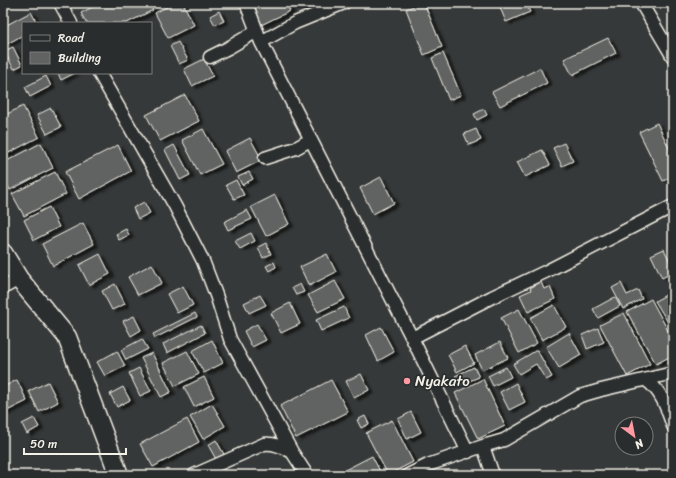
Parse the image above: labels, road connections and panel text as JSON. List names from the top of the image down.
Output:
{
  "places": ["Nyakato"],
  "legend": ["Road", "Building"],
  "scale_bar": "50 m",
  "north": "bottom right"
}
